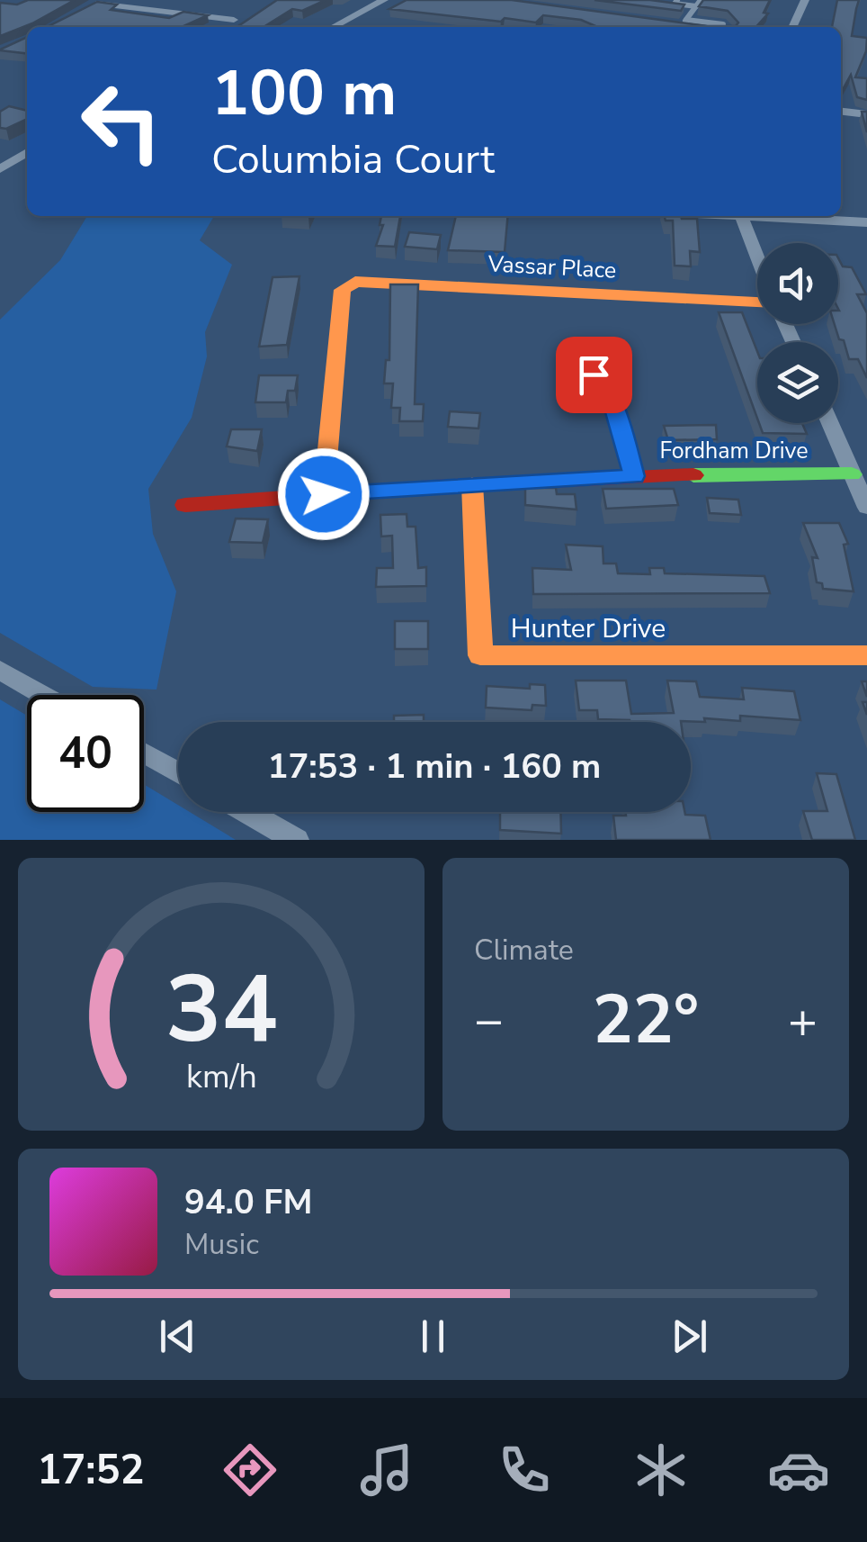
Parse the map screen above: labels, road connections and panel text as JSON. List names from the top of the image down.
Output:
{
  "streets": {
    "street": ["Vassar Place", "Fordham Drive", "Hunter Drive"]
  },
  "crossings": [
    ["Vassar Place", "Fordham Drive"],
    ["Fordham Drive", "Hunter Drive"]
  ],
  "page": {
    "turn": ["100 m", "Columbia Court"],
    "limit": "40",
    "trip": "17:53 · 1 min · 160 m",
    "tile": "Climate",
    "heat": ["−", "22°", "+"],
    "song": ["94.0 FM", "Music"],
    "tabs": "17:52",
    "gauge": ["34", "km/h"]
  }
}
